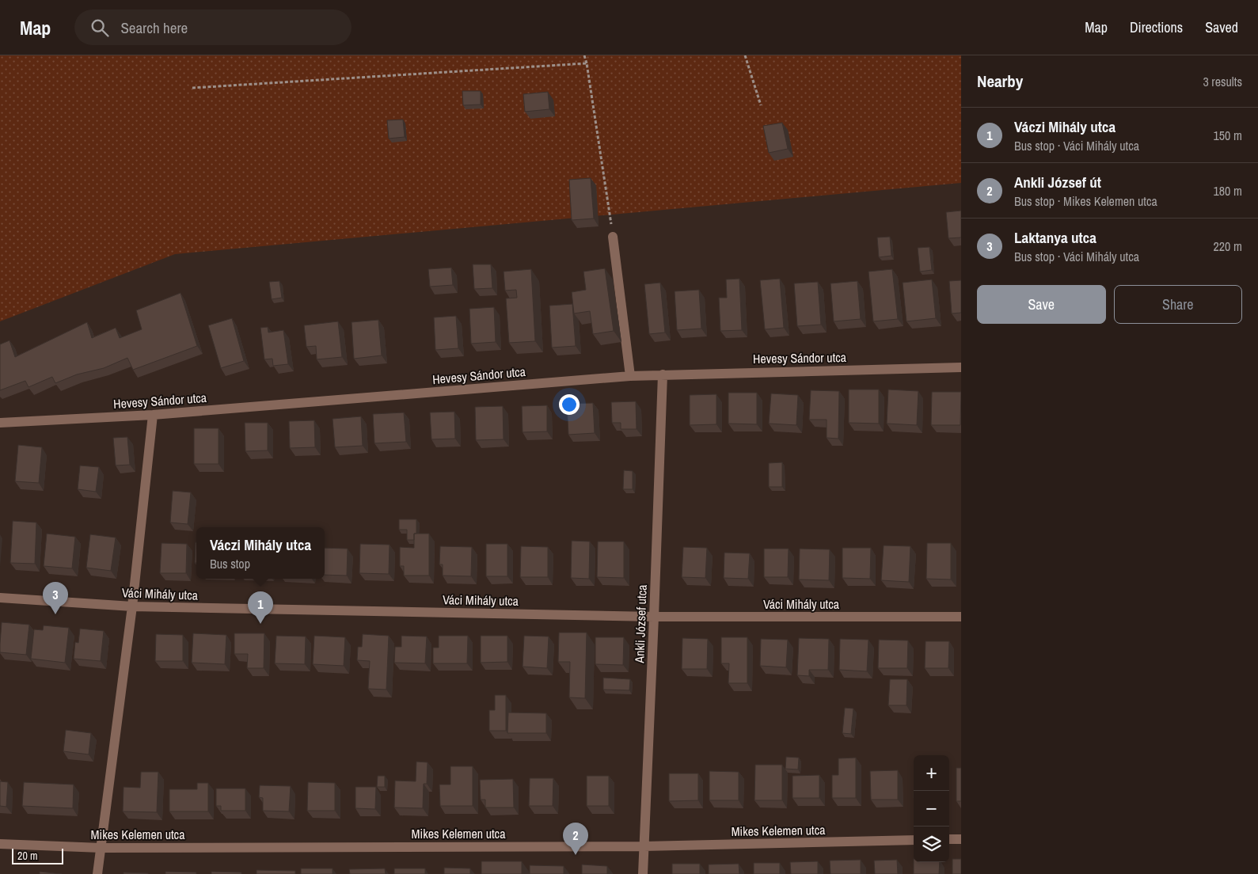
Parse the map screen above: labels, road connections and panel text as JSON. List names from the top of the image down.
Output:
{
  "streets": {
    "street": [
      "Hevesy Sándor utca",
      "Váci Mihály utca",
      "Ankli József utca",
      "Mikes Kelemen utca"
    ]
  },
  "crossings": [
    ["Hevesy Sándor utca", "Ankli József utca"],
    ["Váci Mihály utca", "Ankli József utca"],
    ["Ankli József utca", "Mikes Kelemen utca"]
  ],
  "scale_bar": "20 m",
  "page": {
    "header": "Map",
    "search": "Search here",
    "nav": ["Map", "Directions", "Saved"],
    "heading": ["Nearby", "3 results"],
    "list": [
      {
        "mark": "1",
        "name": "Váczi Mihály utca",
        "note": "Bus stop · Váci Mihály utca",
        "value": "150 m"
      },
      {
        "mark": "2",
        "name": "Ankli József út",
        "note": "Bus stop · Mikes Kelemen utca",
        "value": "180 m"
      },
      {
        "mark": "3",
        "name": "Laktanya utca",
        "note": "Bus stop · Váci Mihály utca",
        "value": "220 m"
      }
    ],
    "buttons": ["Save", "Share"],
    "popup": ["Váczi Mihály utca", "Bus stop"],
    "pins": ["3", "1", "2"],
    "map_buttons": ["+", "−"],
    "scale": "20 m"
  }
}
